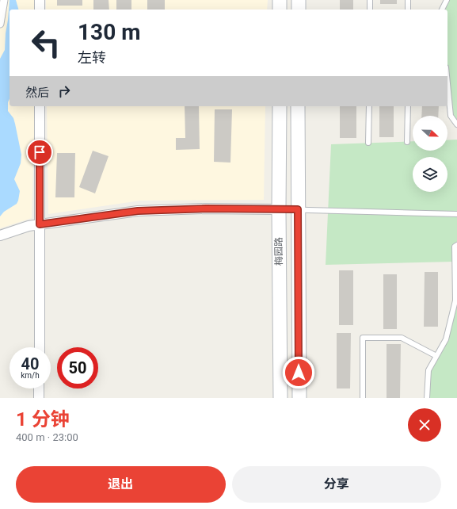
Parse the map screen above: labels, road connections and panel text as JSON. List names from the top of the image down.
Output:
{
  "streets": {
    "main road": ["梅园路"]
  },
  "north": "right",
  "page": {
    "turn": ["130 m", "左转"],
    "then": "然后",
    "speed": "40 km/h",
    "limit": "50",
    "heading": ["1 分钟", "400 m · 23:00"],
    "buttons": ["退出", "分享"]
  }
}
